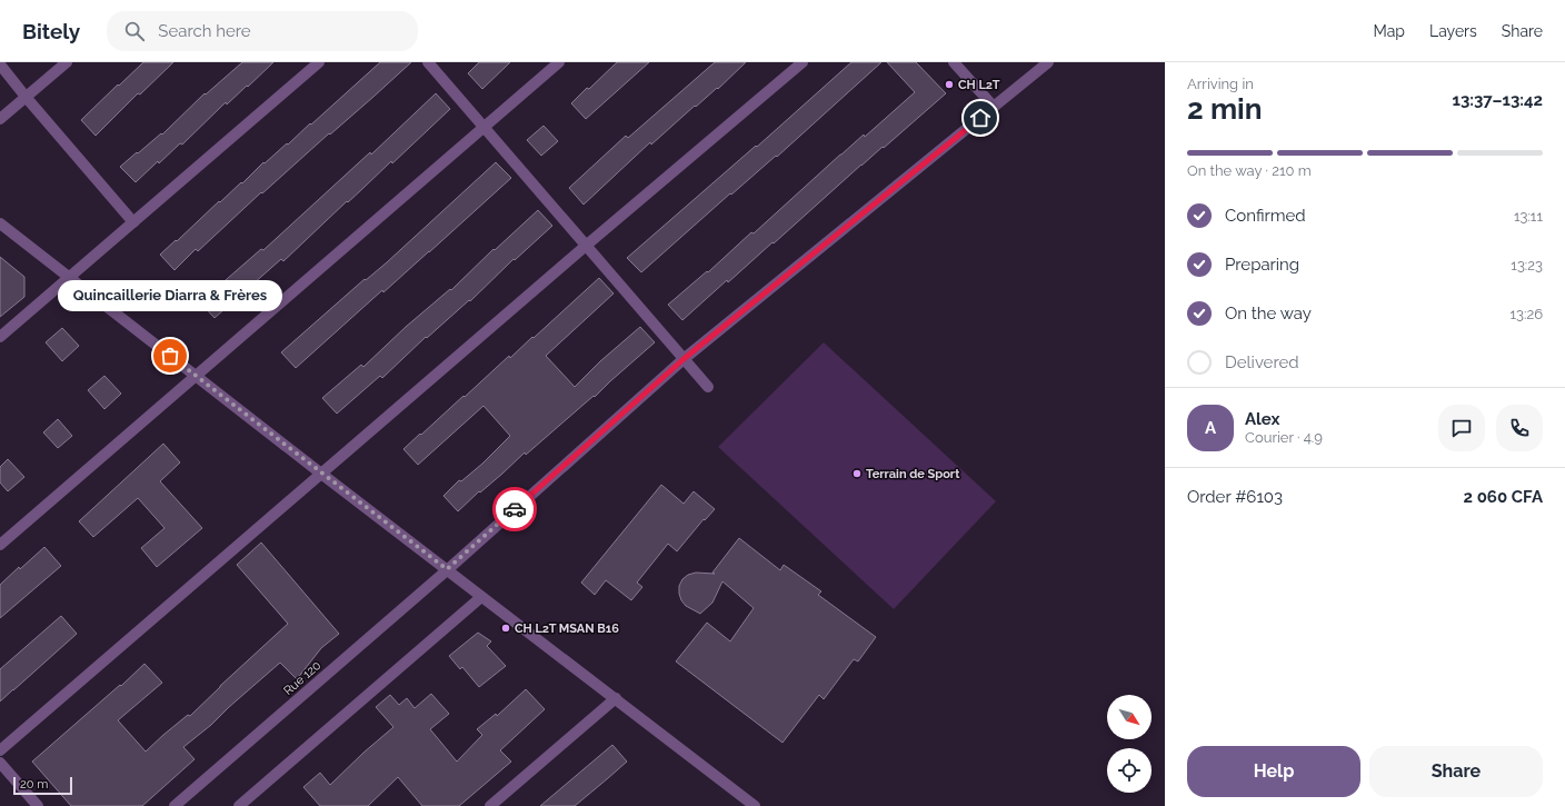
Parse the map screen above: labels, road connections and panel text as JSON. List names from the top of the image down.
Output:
{
  "streets": {
    "street": ["Rue 120"]
  },
  "places": [
    "CH L2T",
    "Quincaillerie Diarra & Frères",
    "Terrain de Sport",
    "CH L2T MSAN B16"
  ],
  "scale_bar": "20 m",
  "north": "bottom right",
  "page": {
    "header": "Bitely",
    "search": "Search here",
    "nav": ["Map", "Layers", "Share"],
    "heading": ["2 min", "Arriving in", "13:37–13:42"],
    "panel": [
      "Alex",
      "Courier · 4.9",
      "Order #6103",
      "2 060 CFA"
    ],
    "bar": "On the way · 210 m",
    "list": [
      ["Confirmed", "13:11"],
      ["Preparing", "13:23"],
      ["On the way", "13:26"],
      "Delivered"
    ],
    "bubble": "Quincaillerie Diarra & Frères",
    "round": "A",
    "buttons": ["Help", "Share"],
    "scale": "20 m"
  }
}
